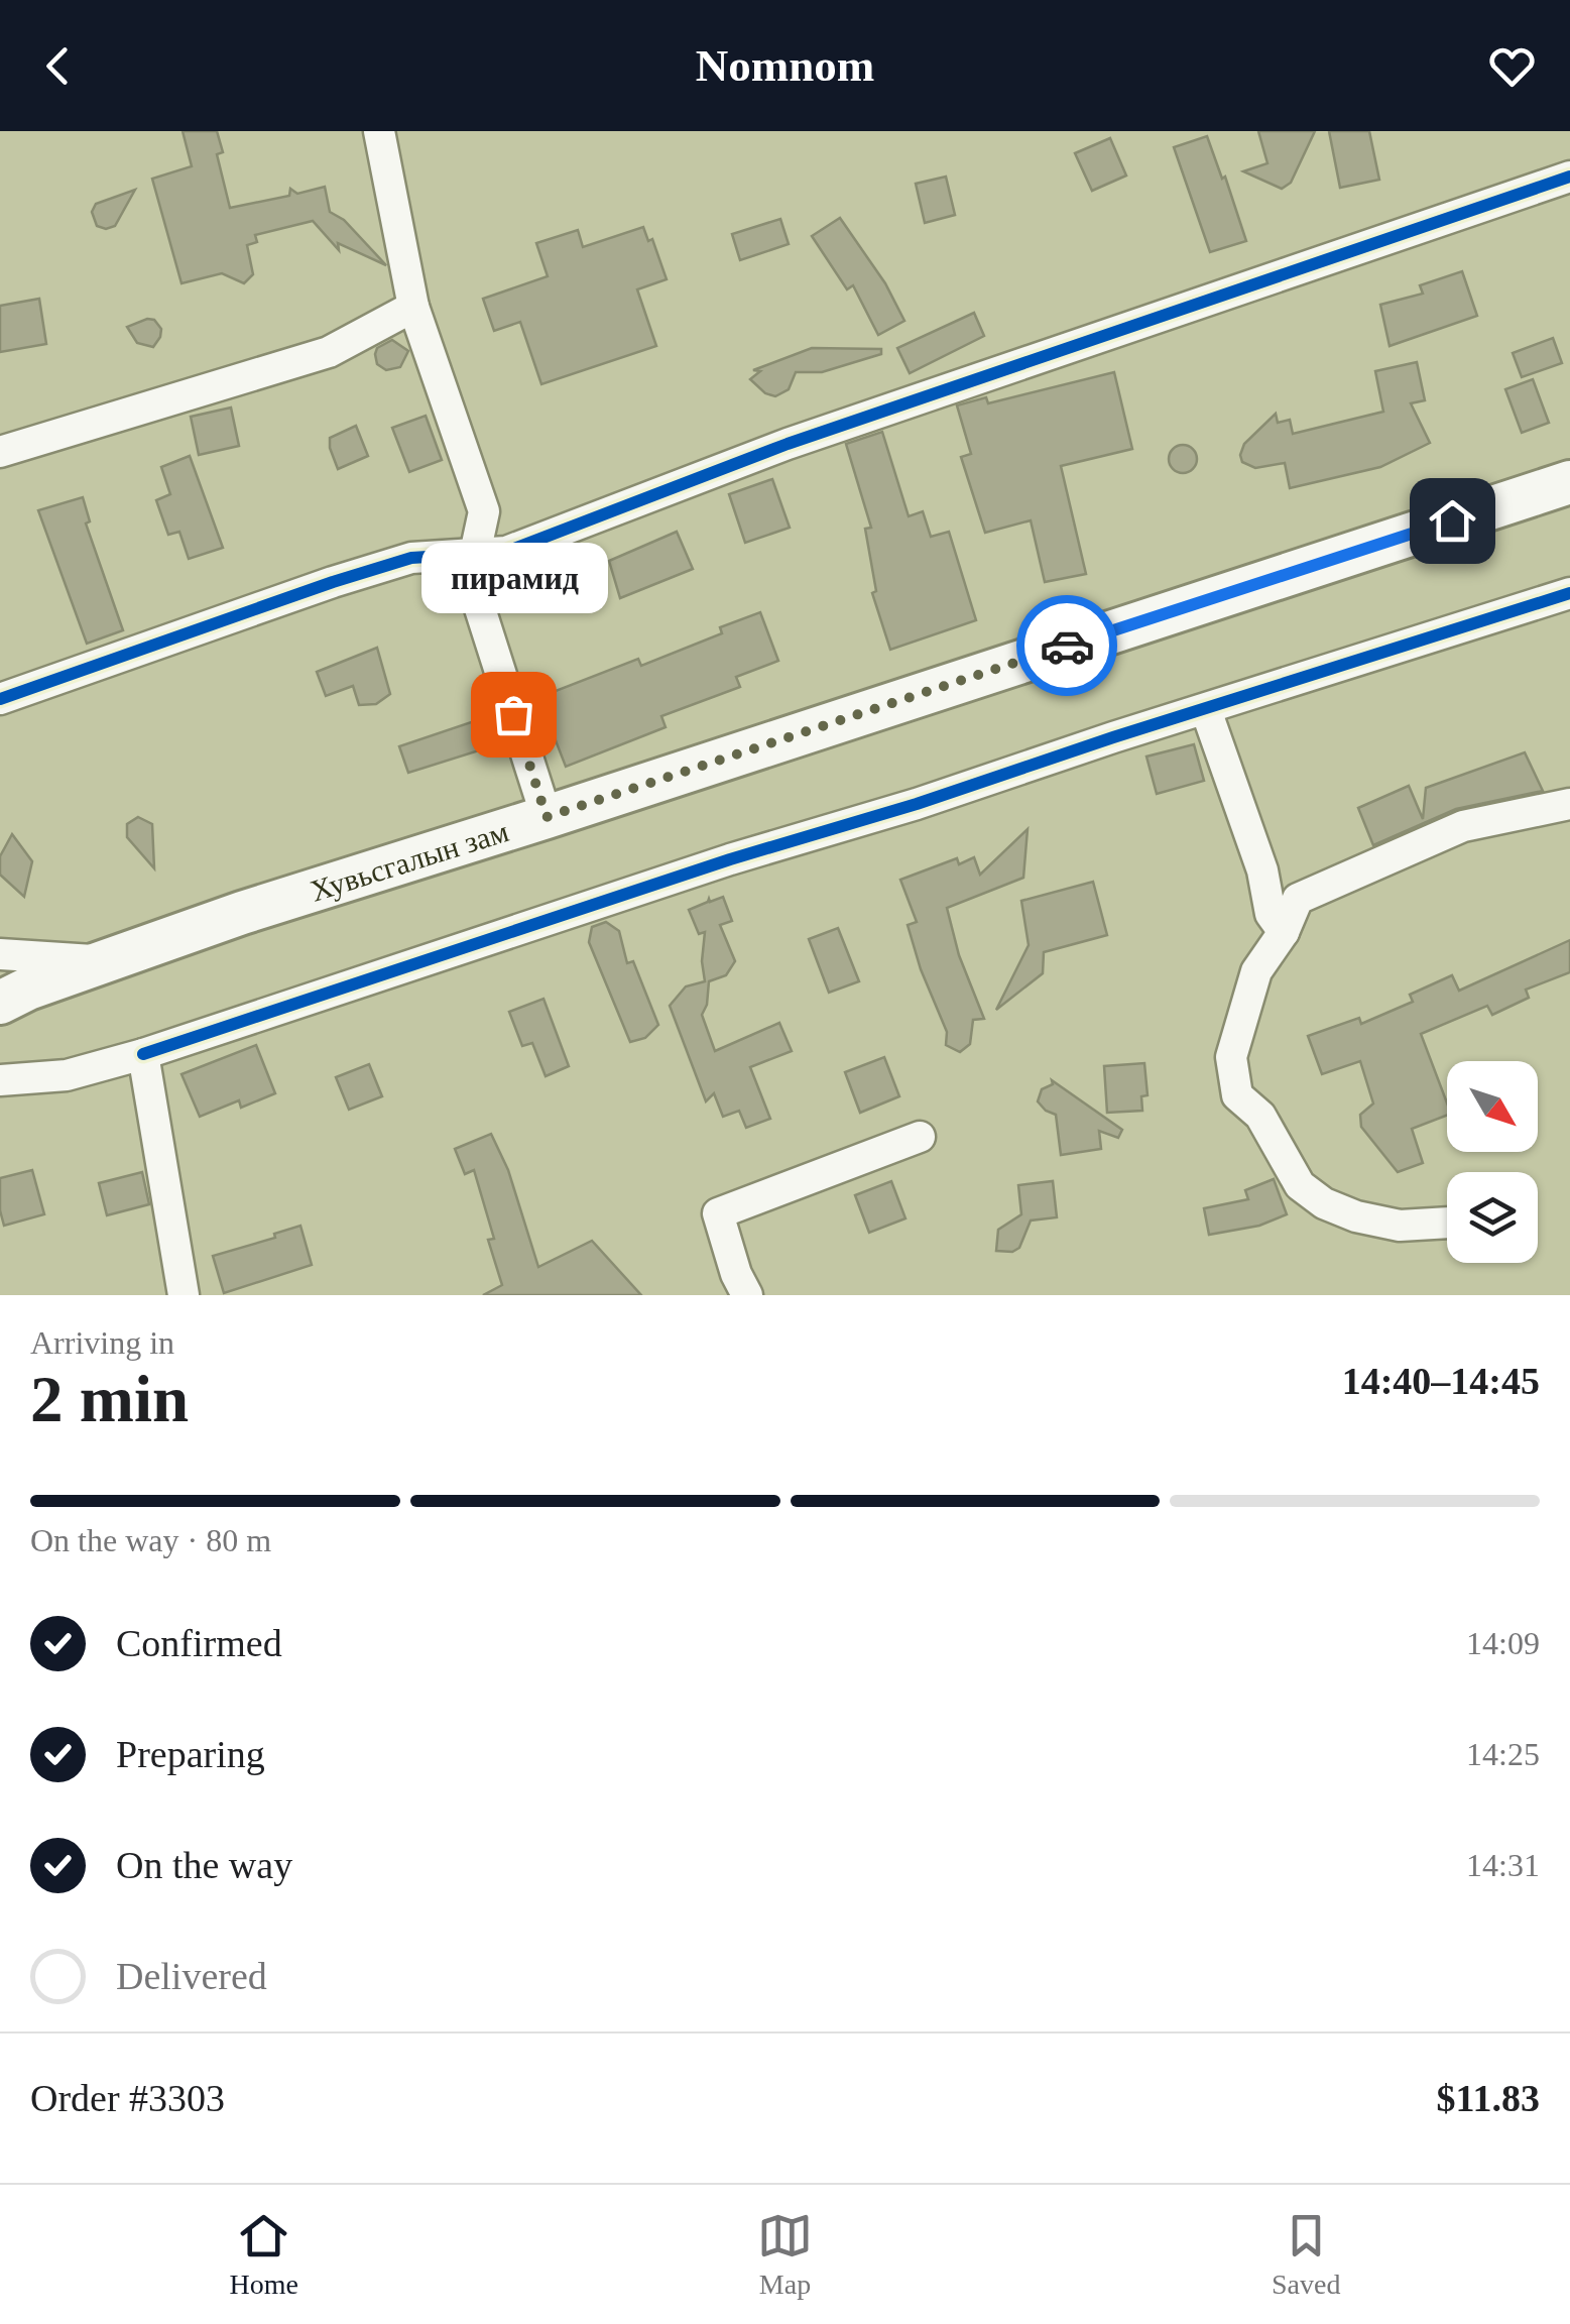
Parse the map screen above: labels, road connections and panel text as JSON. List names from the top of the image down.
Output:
{
  "streets": {
    "main road": ["Хувьсгалын зам"]
  },
  "places": ["пирамид"],
  "north": "bottom right",
  "page": {
    "header": "Nomnom",
    "bubble": "пирамид",
    "heading": ["2 min", "Arriving in", "14:40–14:45"],
    "panel": ["Order #3303", "$11.83"],
    "bar": "On the way · 80 m",
    "list": [
      ["Confirmed", "14:09"],
      ["Preparing", "14:25"],
      ["On the way", "14:31"],
      "Delivered"
    ],
    "tabs": ["Home", "Map", "Saved"]
  }
}
